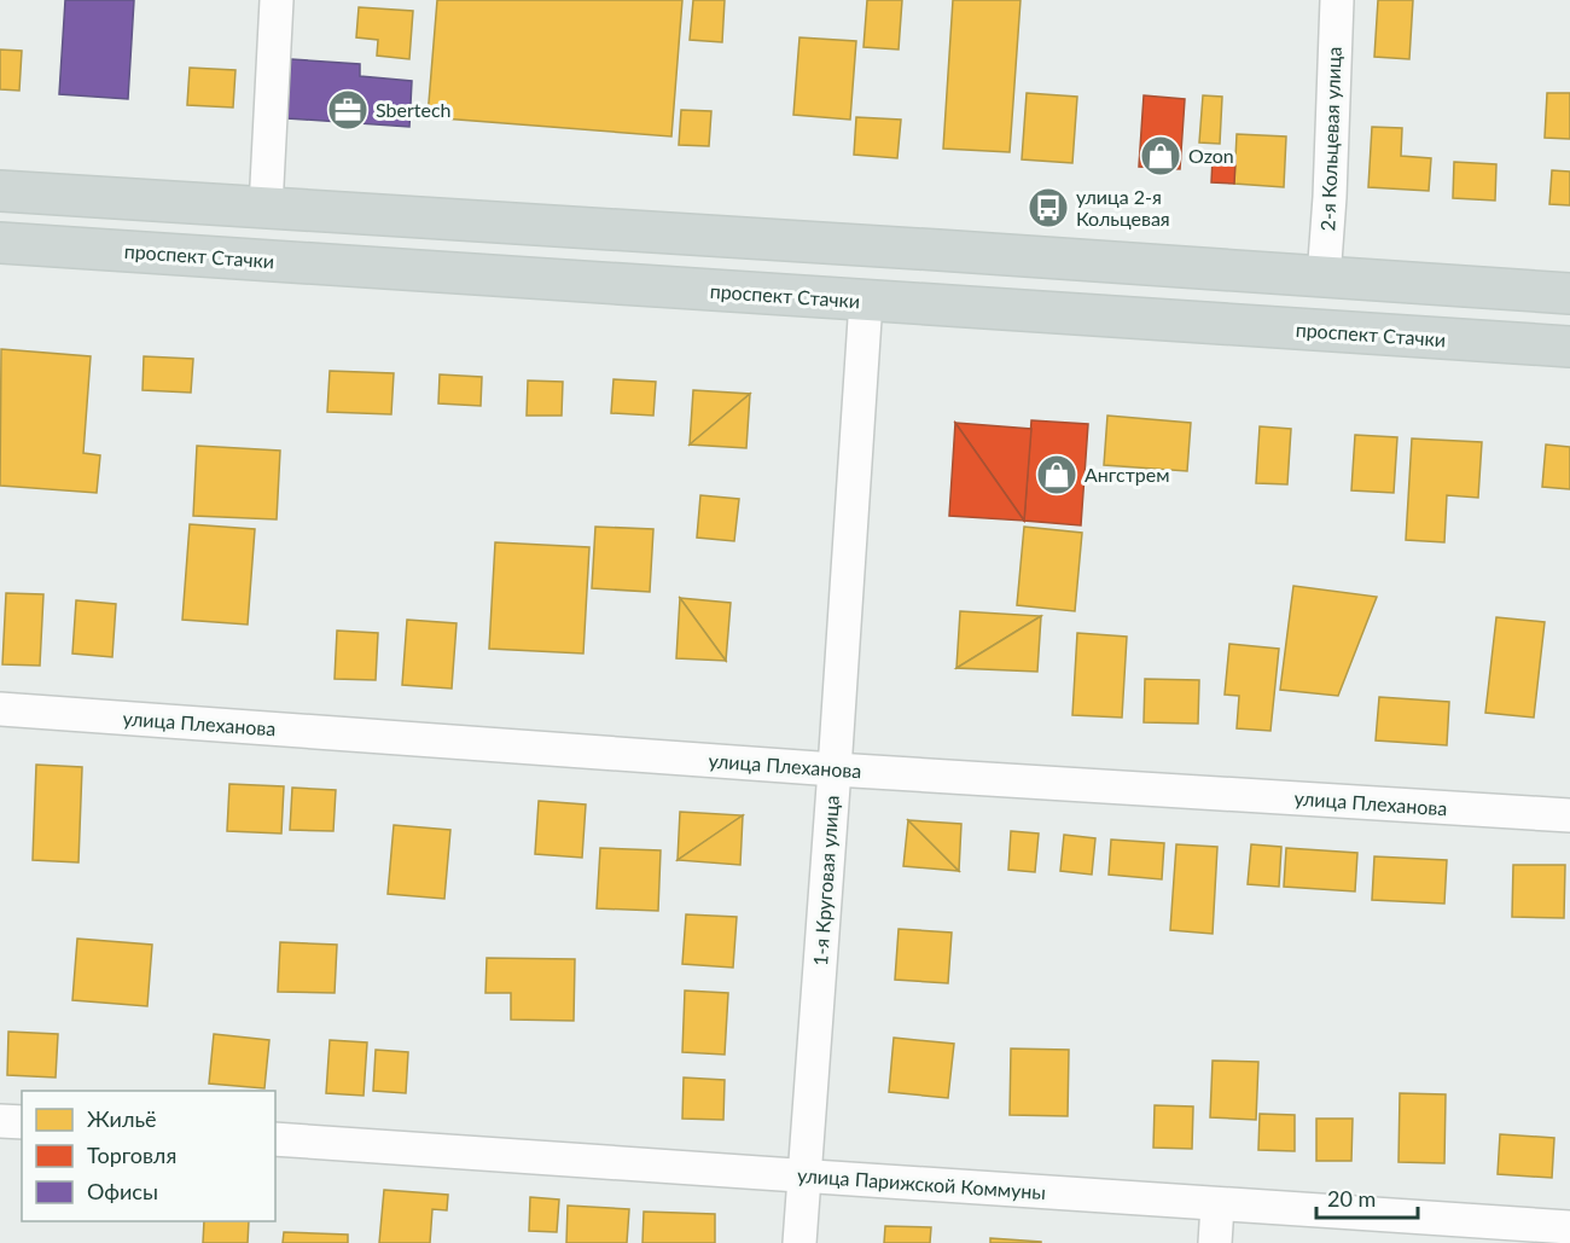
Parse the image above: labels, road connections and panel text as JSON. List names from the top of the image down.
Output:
{
  "streets": {
    "main road": ["проспект Стачки"],
    "street": [
      "2-я Кольцевая улица",
      "улица Плеханова",
      "1-я Круговая улица",
      "улица Парижской Коммуны"
    ]
  },
  "crossings": [
    ["проспект Стачки", "1-я Круговая улица"],
    ["улица Плеханова", "1-я Круговая улица"],
    ["1-я Круговая улица", "улица Парижской Коммуны"]
  ],
  "places": {
    "office": ["Sbertech"],
    "shop": ["Ozon", "Ангстрем"],
    "bus stop": ["улица 2-я Кольцевая"]
  },
  "legend": ["Жильё", "Торговля", "Офисы"],
  "scale_bar": "20 m"
}
